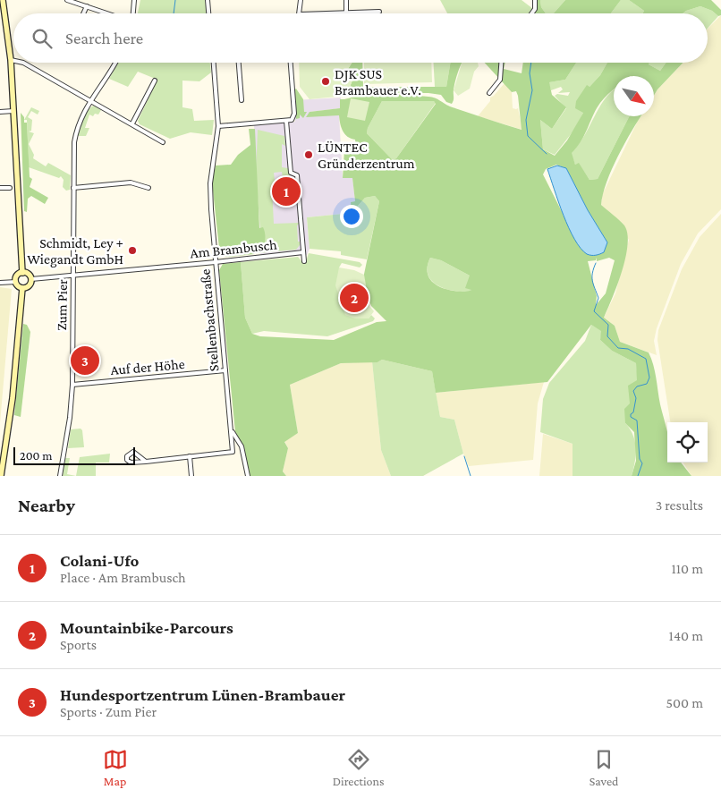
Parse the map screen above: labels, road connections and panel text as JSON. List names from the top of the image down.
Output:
{
  "streets": {
    "street": [
      "Am Brambusch",
      "Zum Pier",
      "Stellenbachstraße",
      "Auf der Höhe"
    ]
  },
  "crossings": [
    ["Am Brambusch", "Zum Pier"],
    ["Am Brambusch", "Stellenbachstraße"],
    ["Zum Pier", "Auf der Höhe"],
    ["Stellenbachstraße", "Auf der Höhe"]
  ],
  "places": ["DJK SUS Brambauer e.V.", "LÜNTEC Gründerzentrum", "Schmidt, Ley + Wiegandt GmbH"],
  "scale_bar": "200 m",
  "north": "bottom right",
  "page": {
    "search": "Search here",
    "pins": ["1", "2", "3"],
    "scale": "200 m",
    "heading": ["Nearby", "3 results"],
    "list": [
      {
        "mark": "1",
        "name": "Colani-Ufo",
        "note": "Place · Am Brambusch",
        "value": "110 m"
      },
      {
        "mark": "2",
        "name": "Mountainbike-Parcours",
        "note": "Sports",
        "value": "140 m"
      },
      {
        "mark": "3",
        "name": "Hundesportzentrum Lünen-Brambauer",
        "note": "Sports · Zum Pier",
        "value": "500 m"
      }
    ],
    "nav": ["Map", "Directions", "Saved"]
  }
}
